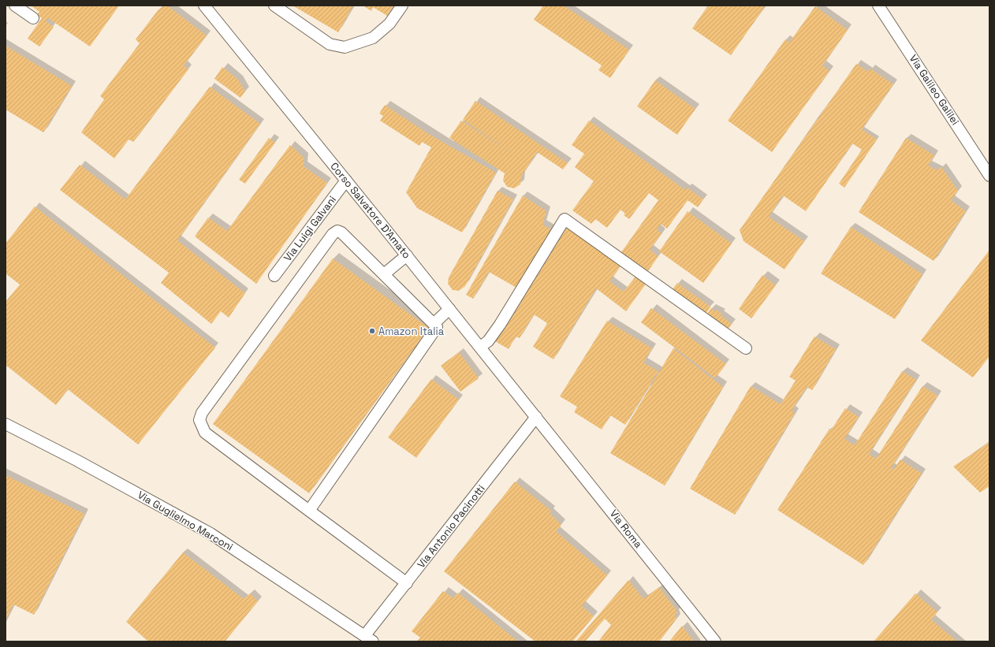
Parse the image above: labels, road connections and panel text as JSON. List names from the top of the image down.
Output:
{
  "streets": {
    "street": [
      "Via Galileo Galilei",
      "Corso Salvatore D'Amato",
      "Via Luigi Galvani",
      "Via Guglielmo Marconi",
      "Via Antonio Pacinotti",
      "Via Roma"
    ]
  },
  "crossings": [
    ["Corso Salvatore D'Amato", "Via Luigi Galvani"],
    ["Corso Salvatore D'Amato", "Via Antonio Pacinotti"],
    ["Corso Salvatore D'Amato", "Via Roma"],
    ["Via Guglielmo Marconi", "Via Antonio Pacinotti"],
    ["Via Antonio Pacinotti", "Via Roma"]
  ],
  "places": ["Amazon Italia"]
}
